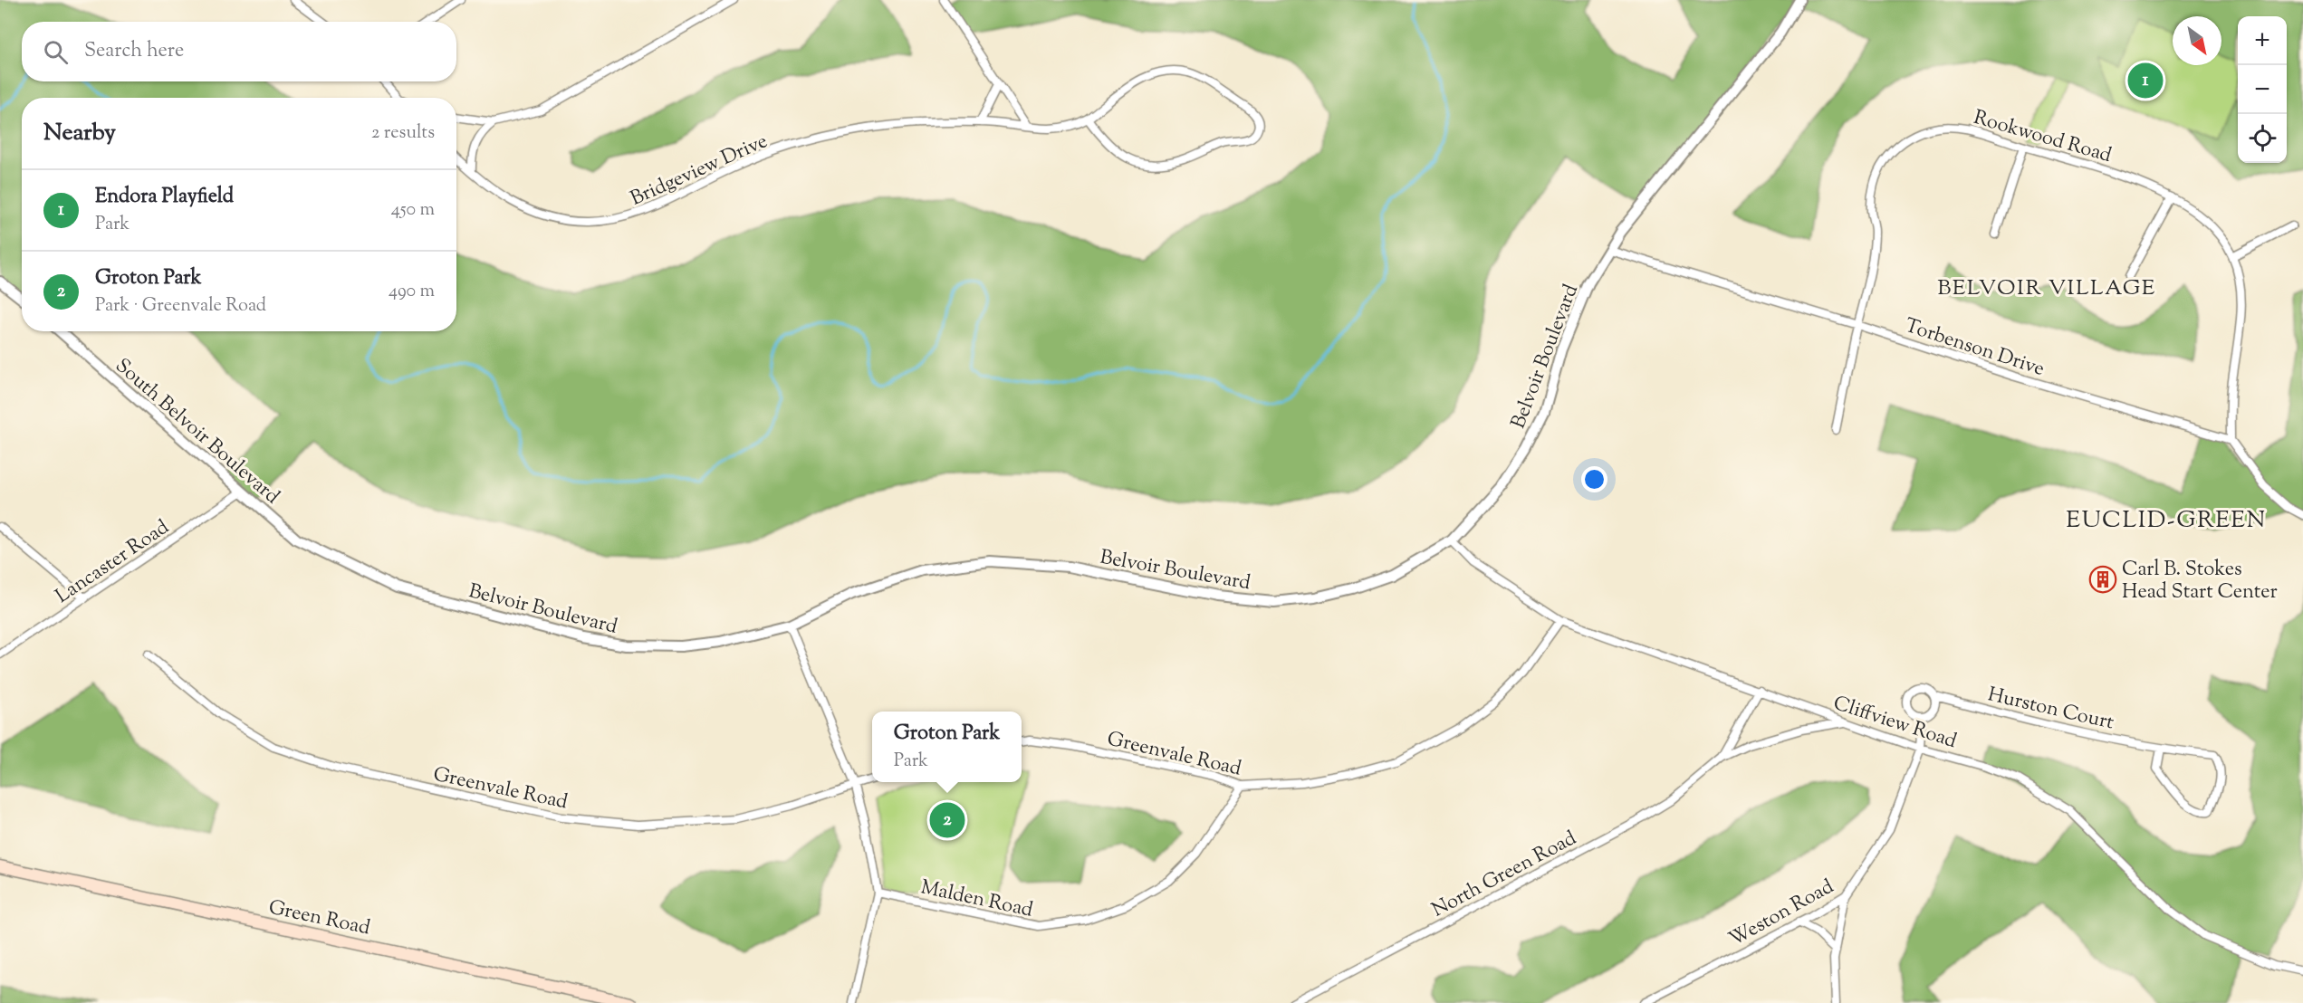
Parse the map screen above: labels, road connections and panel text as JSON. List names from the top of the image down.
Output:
{
  "streets": {
    "main road": ["Green Road"],
    "street": [
      "Rookwood Road",
      "Bridgeview Drive",
      "Torbenson Drive",
      "Belvoir Boulevard",
      "South Belvoir Boulevard",
      "Lancaster Road",
      "Hurston Court",
      "Cliffview Road",
      "Greenvale Road",
      "North Green Road",
      "Malden Road",
      "Weston Road"
    ]
  },
  "crossings": [
    ["Rookwood Road", "Torbenson Drive"],
    ["Torbenson Drive", "Belvoir Boulevard"],
    ["Belvoir Boulevard", "South Belvoir Boulevard"],
    ["Belvoir Boulevard", "Cliffview Road"],
    ["South Belvoir Boulevard", "Lancaster Road"],
    ["Cliffview Road", "Greenvale Road"],
    ["Cliffview Road", "North Green Road"],
    ["Cliffview Road", "Weston Road"],
    ["Greenvale Road", "Malden Road"]
  ],
  "districts": ["BELVOIR VILLAGE", "EUCLID-GREEN"],
  "places": {
    "building": ["Carl B. Stokes Head Start Center"]
  },
  "north": "bottom right",
  "page": {
    "map_buttons": ["+", "−"],
    "search": "Search here",
    "pins": ["1", "2"],
    "heading": ["Nearby", "2 results"],
    "list": [
      {
        "mark": "1",
        "name": "Endora Playfield",
        "note": "Park",
        "value": "450 m"
      },
      {
        "mark": "2",
        "name": "Groton Park",
        "note": "Park · Greenvale Road",
        "value": "490 m"
      }
    ],
    "popup": ["Groton Park", "Park"]
  }
}
